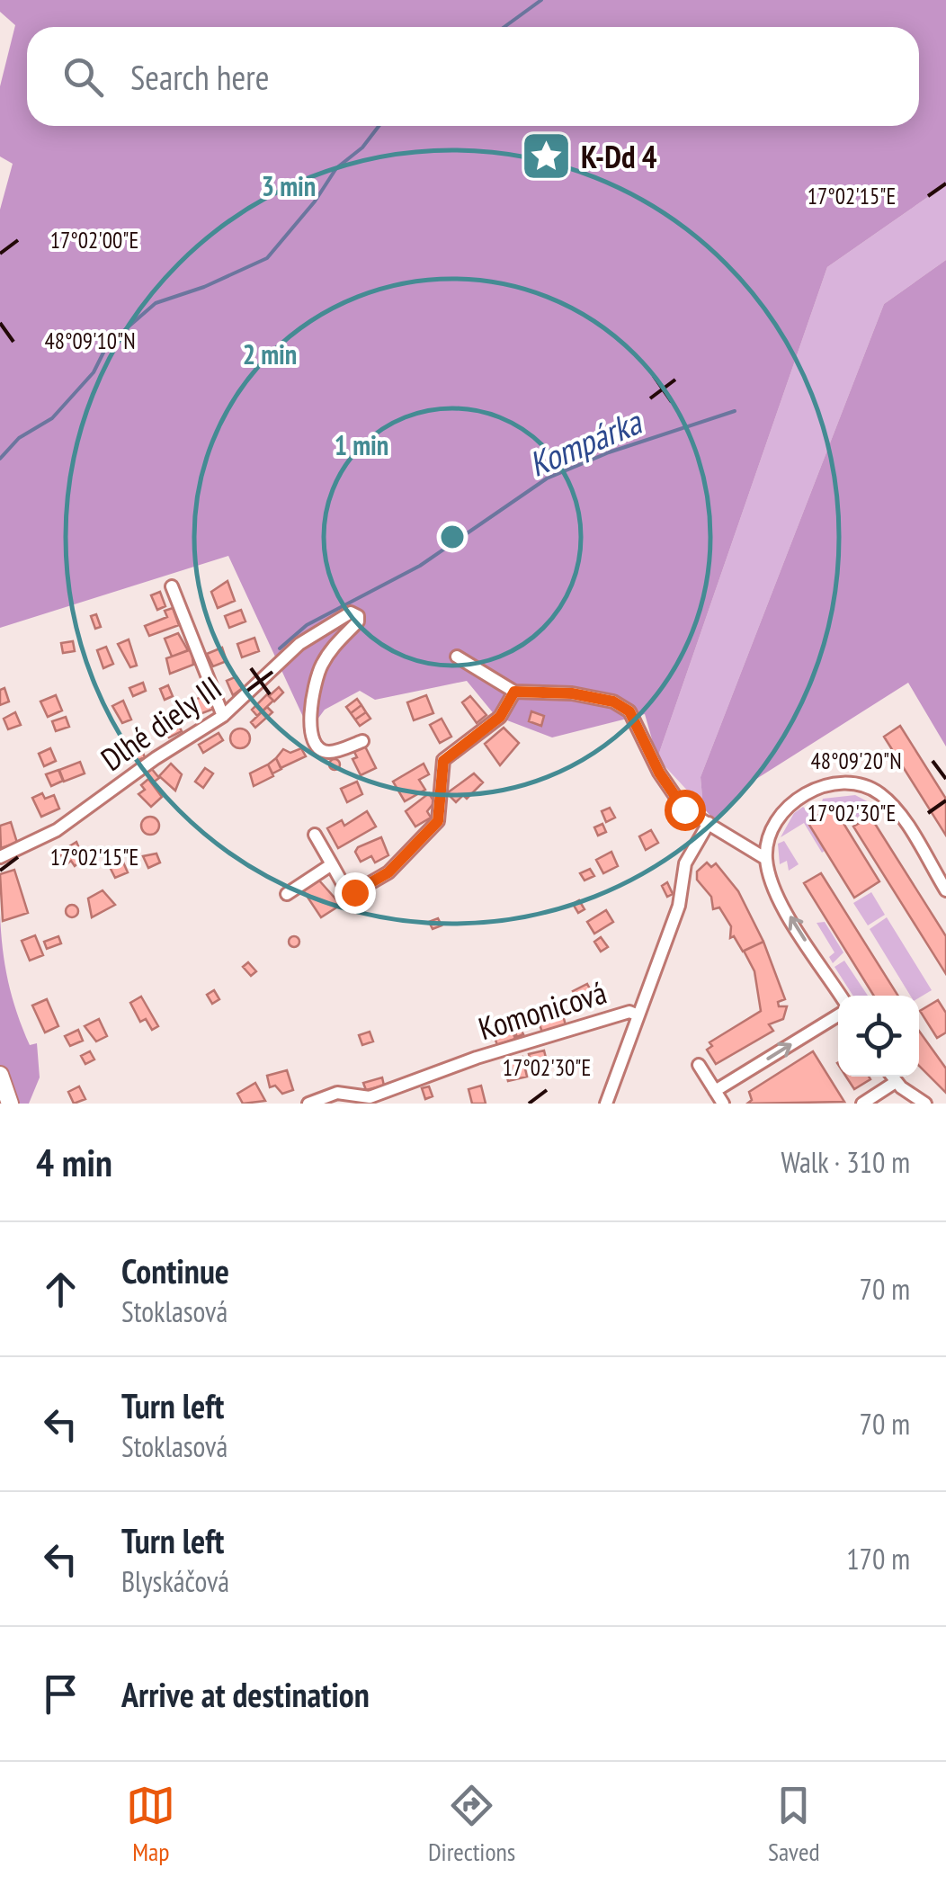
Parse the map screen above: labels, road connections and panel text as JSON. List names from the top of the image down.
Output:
{
  "streets": {
    "street": ["Dlhé diely III", "Komonicová"]
  },
  "water": ["Kompárka"],
  "places": {
    "place": ["K-Dd 4"]
  },
  "page": {
    "search": "Search here",
    "heading": ["4 min", "Walk · 310 m"],
    "list": [
      ["Continue", "Stoklasová", "70 m"],
      ["Turn left", "Stoklasová", "70 m"],
      ["Turn left", "Blyskáčová", "170 m"],
      "Arrive at destination"
    ],
    "nav": ["Map", "Directions", "Saved"]
  },
  "coordinates": [
    "17°02'15\"E",
    "17°02'00\"E",
    "48°09'10\"N",
    "48°09'20\"N",
    "17°02'30\"E"
  ],
  "rings": ["3 min", "2 min", "1 min"]
}
